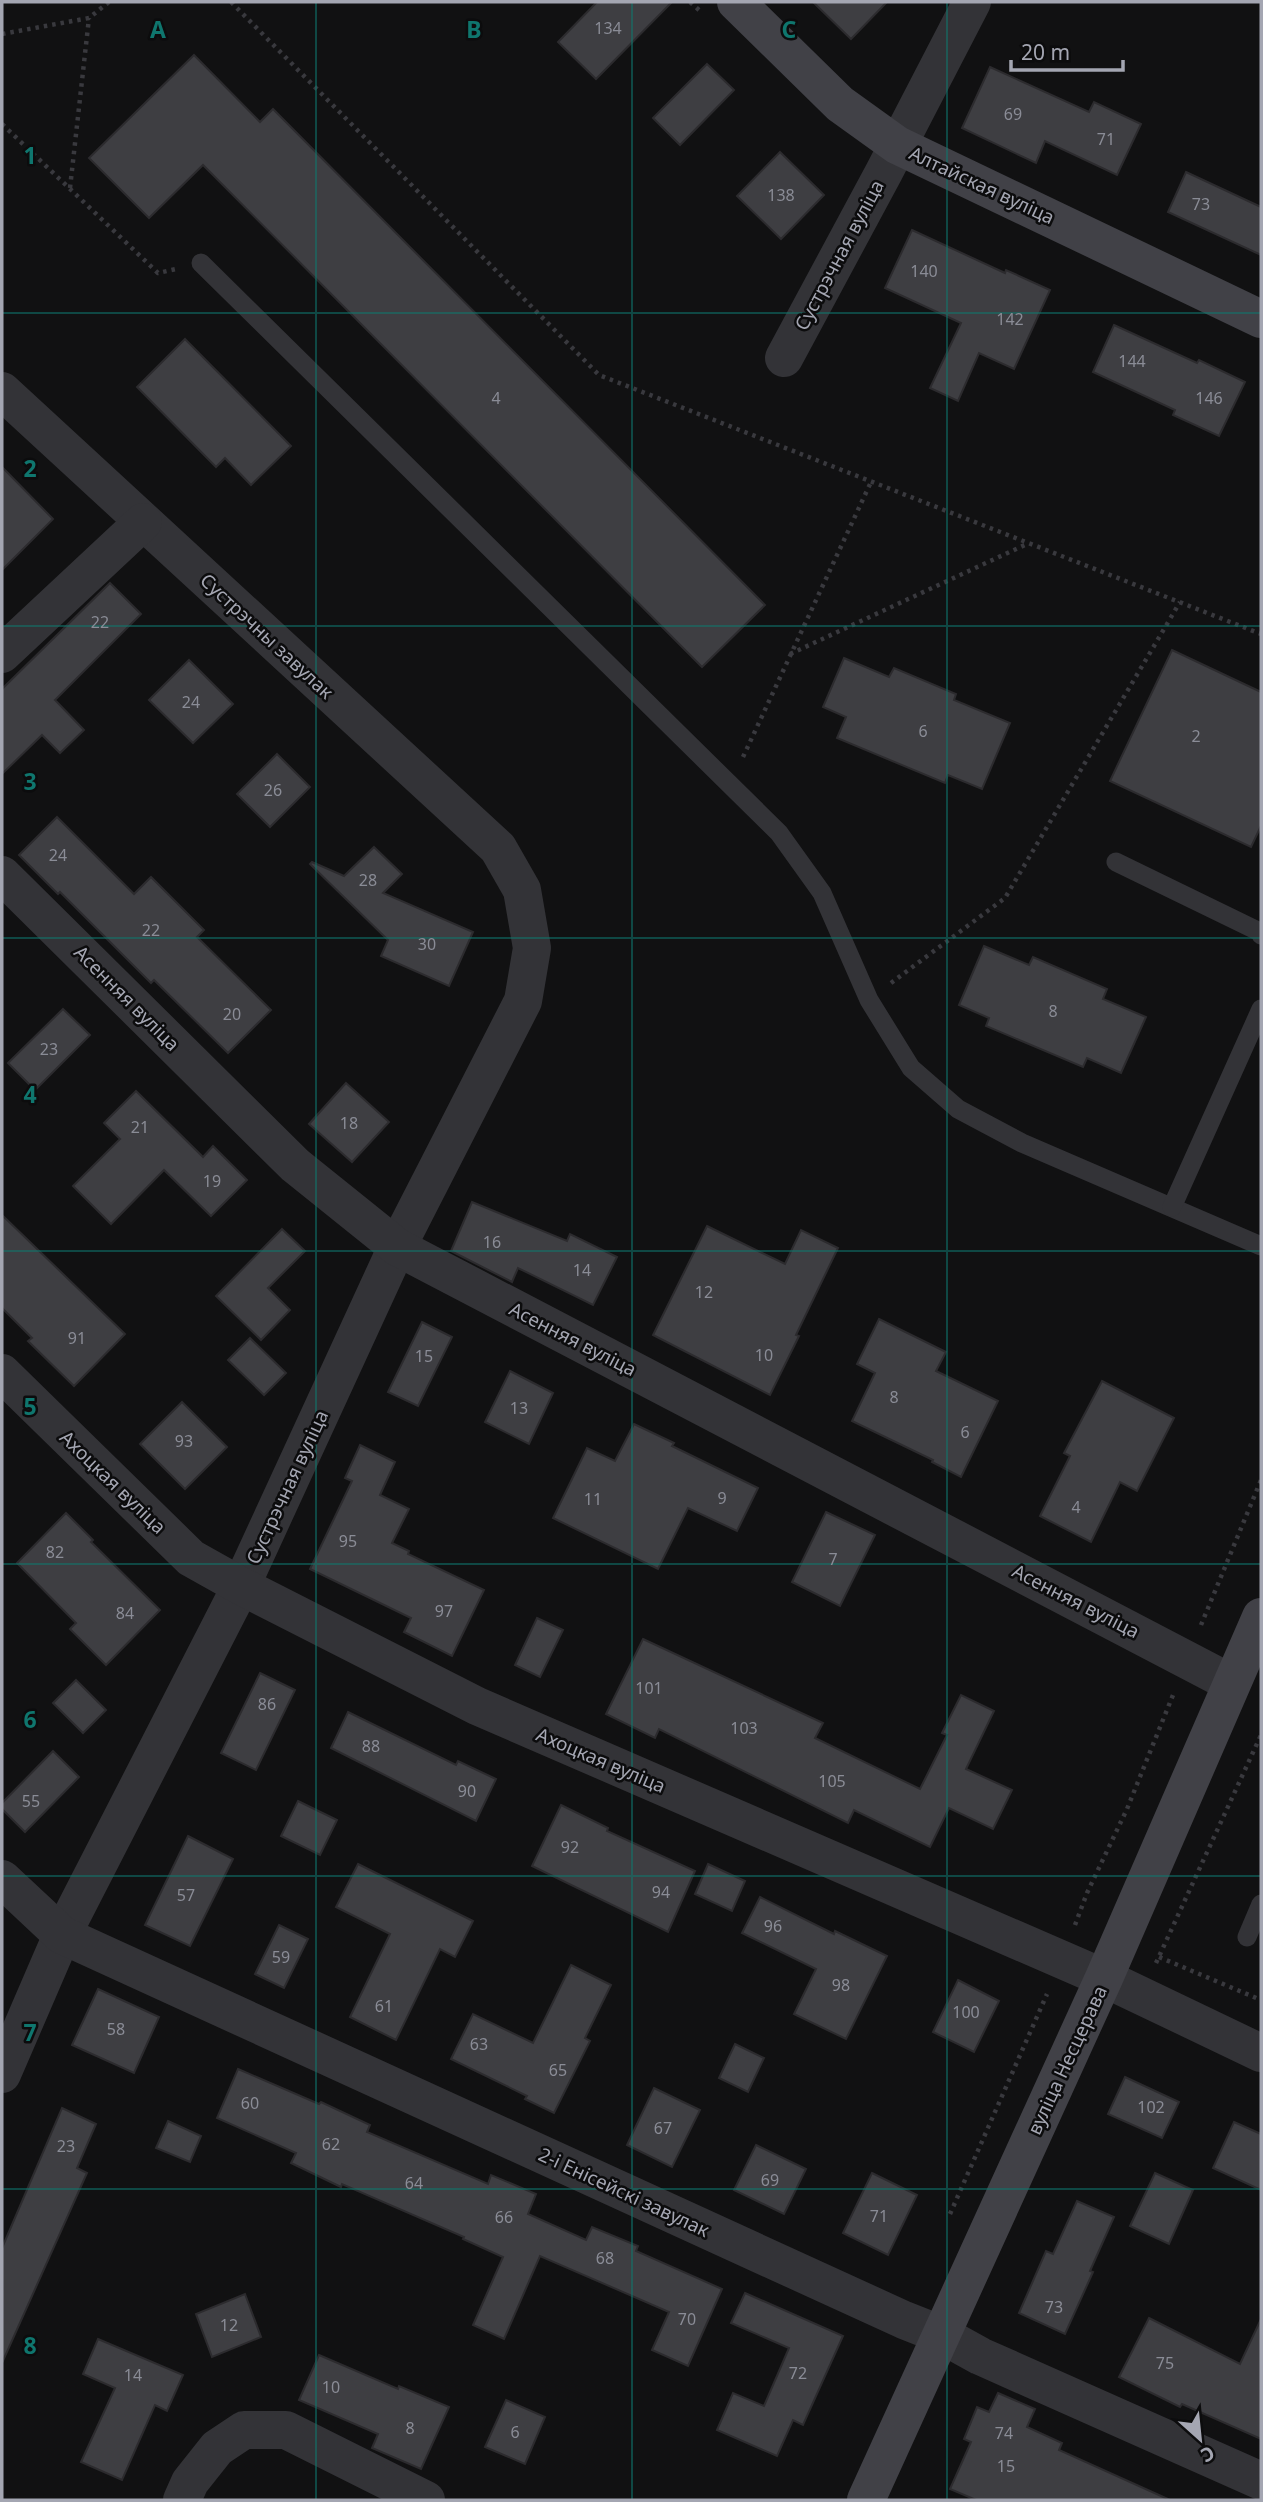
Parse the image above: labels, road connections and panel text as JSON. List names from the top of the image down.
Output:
{
  "streets": {
    "main road": ["Алтайская вуліца", "вуліца Несцерава"],
    "street": [
      "Сустрэчная вуліца",
      "Сустрэчны завулак",
      "Асенняя вуліца",
      "Ахоцкая вуліца",
      "2-і Енісейскі завулак"
    ]
  },
  "crossings": [
    ["Алтайская вуліца", "Сустрэчная вуліца"],
    ["Сустрэчная вуліца", "Сустрэчны завулак"],
    ["Сустрэчная вуліца", "Асенняя вуліца"],
    ["Сустрэчная вуліца", "Ахоцкая вуліца"],
    ["Сустрэчная вуліца", "2-і Енісейскі завулак"],
    ["Асенняя вуліца", "вуліца Несцерава"],
    ["Ахоцкая вуліца", "вуліца Несцерава"],
    ["вуліца Несцерава", "2-і Енісейскі завулак"]
  ],
  "house_numbers": [
    "134",
    "69",
    "71",
    "138",
    "73",
    "140",
    "142",
    "144",
    "4",
    "146",
    "22",
    "24",
    "6",
    "2",
    "26",
    "24",
    "28",
    "22",
    "30",
    "8",
    "20",
    "23",
    "18",
    "21",
    "19",
    "16",
    "14",
    "12",
    "91",
    "10",
    "15",
    "8",
    "13",
    "6",
    "93",
    "9",
    "11",
    "4",
    "95",
    "82",
    "7",
    "97",
    "84",
    "101",
    "86",
    "103",
    "88",
    "105",
    "90",
    "55",
    "92",
    "94",
    "57",
    "96",
    "59",
    "98",
    "61",
    "100",
    "58",
    "63",
    "65",
    "60",
    "102",
    "67",
    "62",
    "23",
    "69",
    "64",
    "71",
    "66",
    "68",
    "73",
    "70",
    "12",
    "75",
    "72",
    "14",
    "10",
    "8",
    "6",
    "74",
    "15"
  ],
  "scale_bar": "20 m",
  "north": "bottom right",
  "grid": {
    "columns": ["A", "B", "C"],
    "rows": [
      "1",
      "2",
      "3",
      "4",
      "5",
      "6",
      "7",
      "8"
    ]
  }
}
